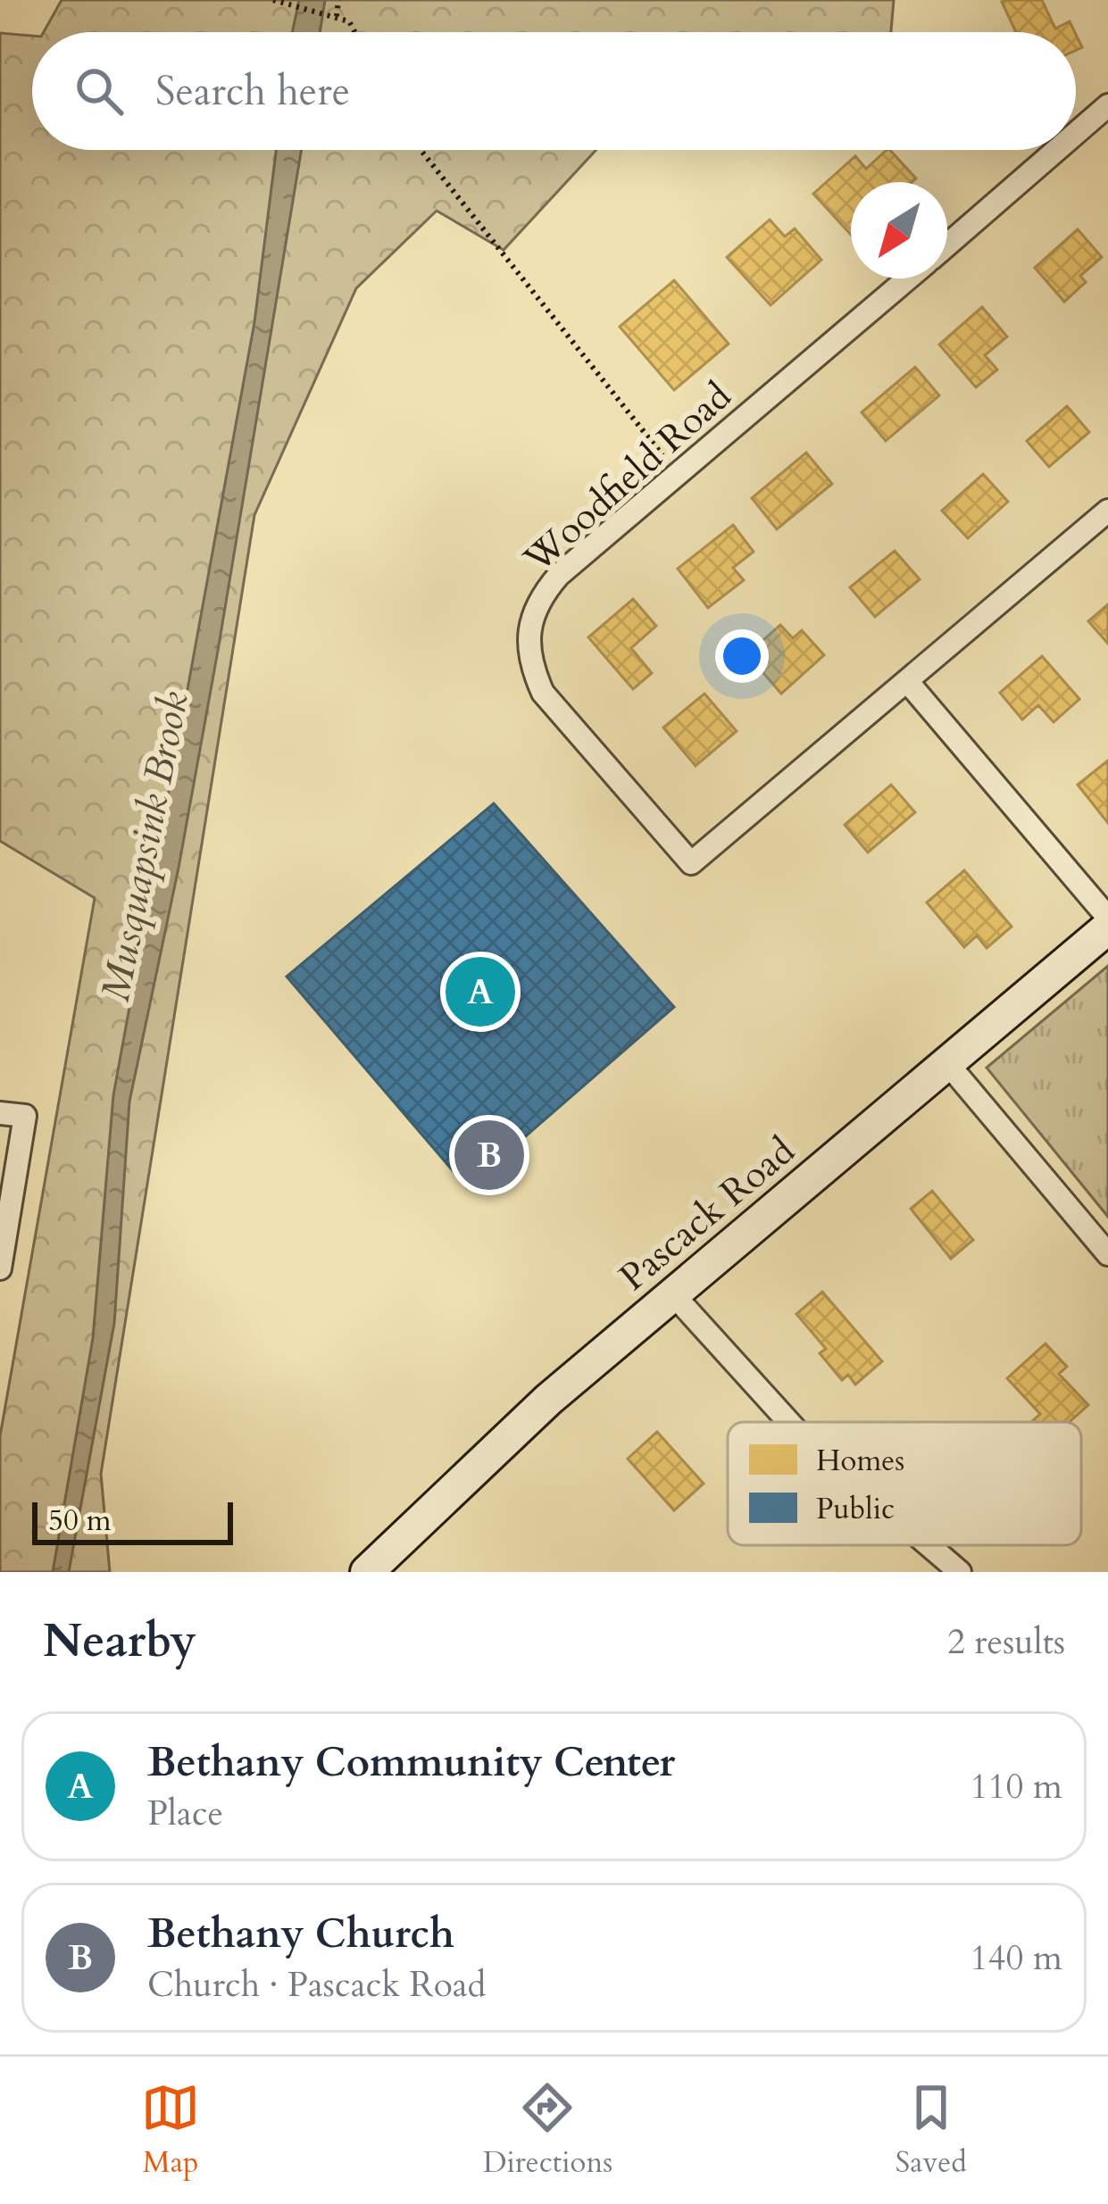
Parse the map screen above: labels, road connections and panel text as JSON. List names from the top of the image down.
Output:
{
  "streets": {
    "street": ["Woodfield Road", "Pascack Road"]
  },
  "water": ["Musquapsink Brook"],
  "legend": ["Homes", "Public"],
  "scale_bar": "50 m",
  "north": "bottom left",
  "page": {
    "search": "Search here",
    "pins": ["A", "B"],
    "scale": "50 m",
    "heading": ["Nearby", "2 results"],
    "list": [
      {
        "mark": "A",
        "name": "Bethany Community Center",
        "note": "Place",
        "value": "110 m"
      },
      {
        "mark": "B",
        "name": "Bethany Church",
        "note": "Church · Pascack Road",
        "value": "140 m"
      }
    ],
    "nav": ["Map", "Directions", "Saved"]
  }
}
